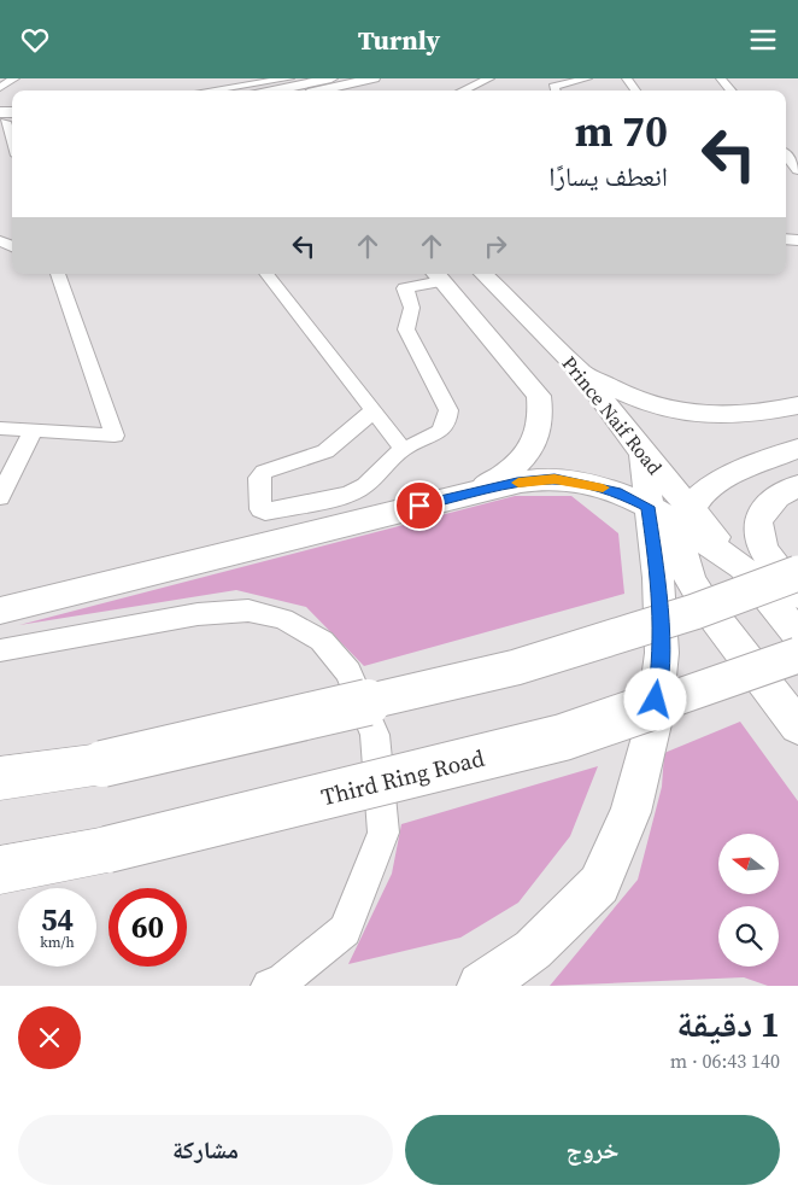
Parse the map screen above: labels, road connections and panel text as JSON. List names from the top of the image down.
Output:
{
  "streets": {
    "highway": ["Third Ring Road"],
    "main road": ["Prince Naif Road"]
  },
  "north": "left",
  "page": {
    "header": "Turnly",
    "turn": ["70 m", "انعطف يسارًا"],
    "speed": "54 km/h",
    "limit": "60",
    "heading": ["1 دقيقة", "140 m · 06:43"],
    "buttons": ["خروج", "مشاركة"]
  }
}
